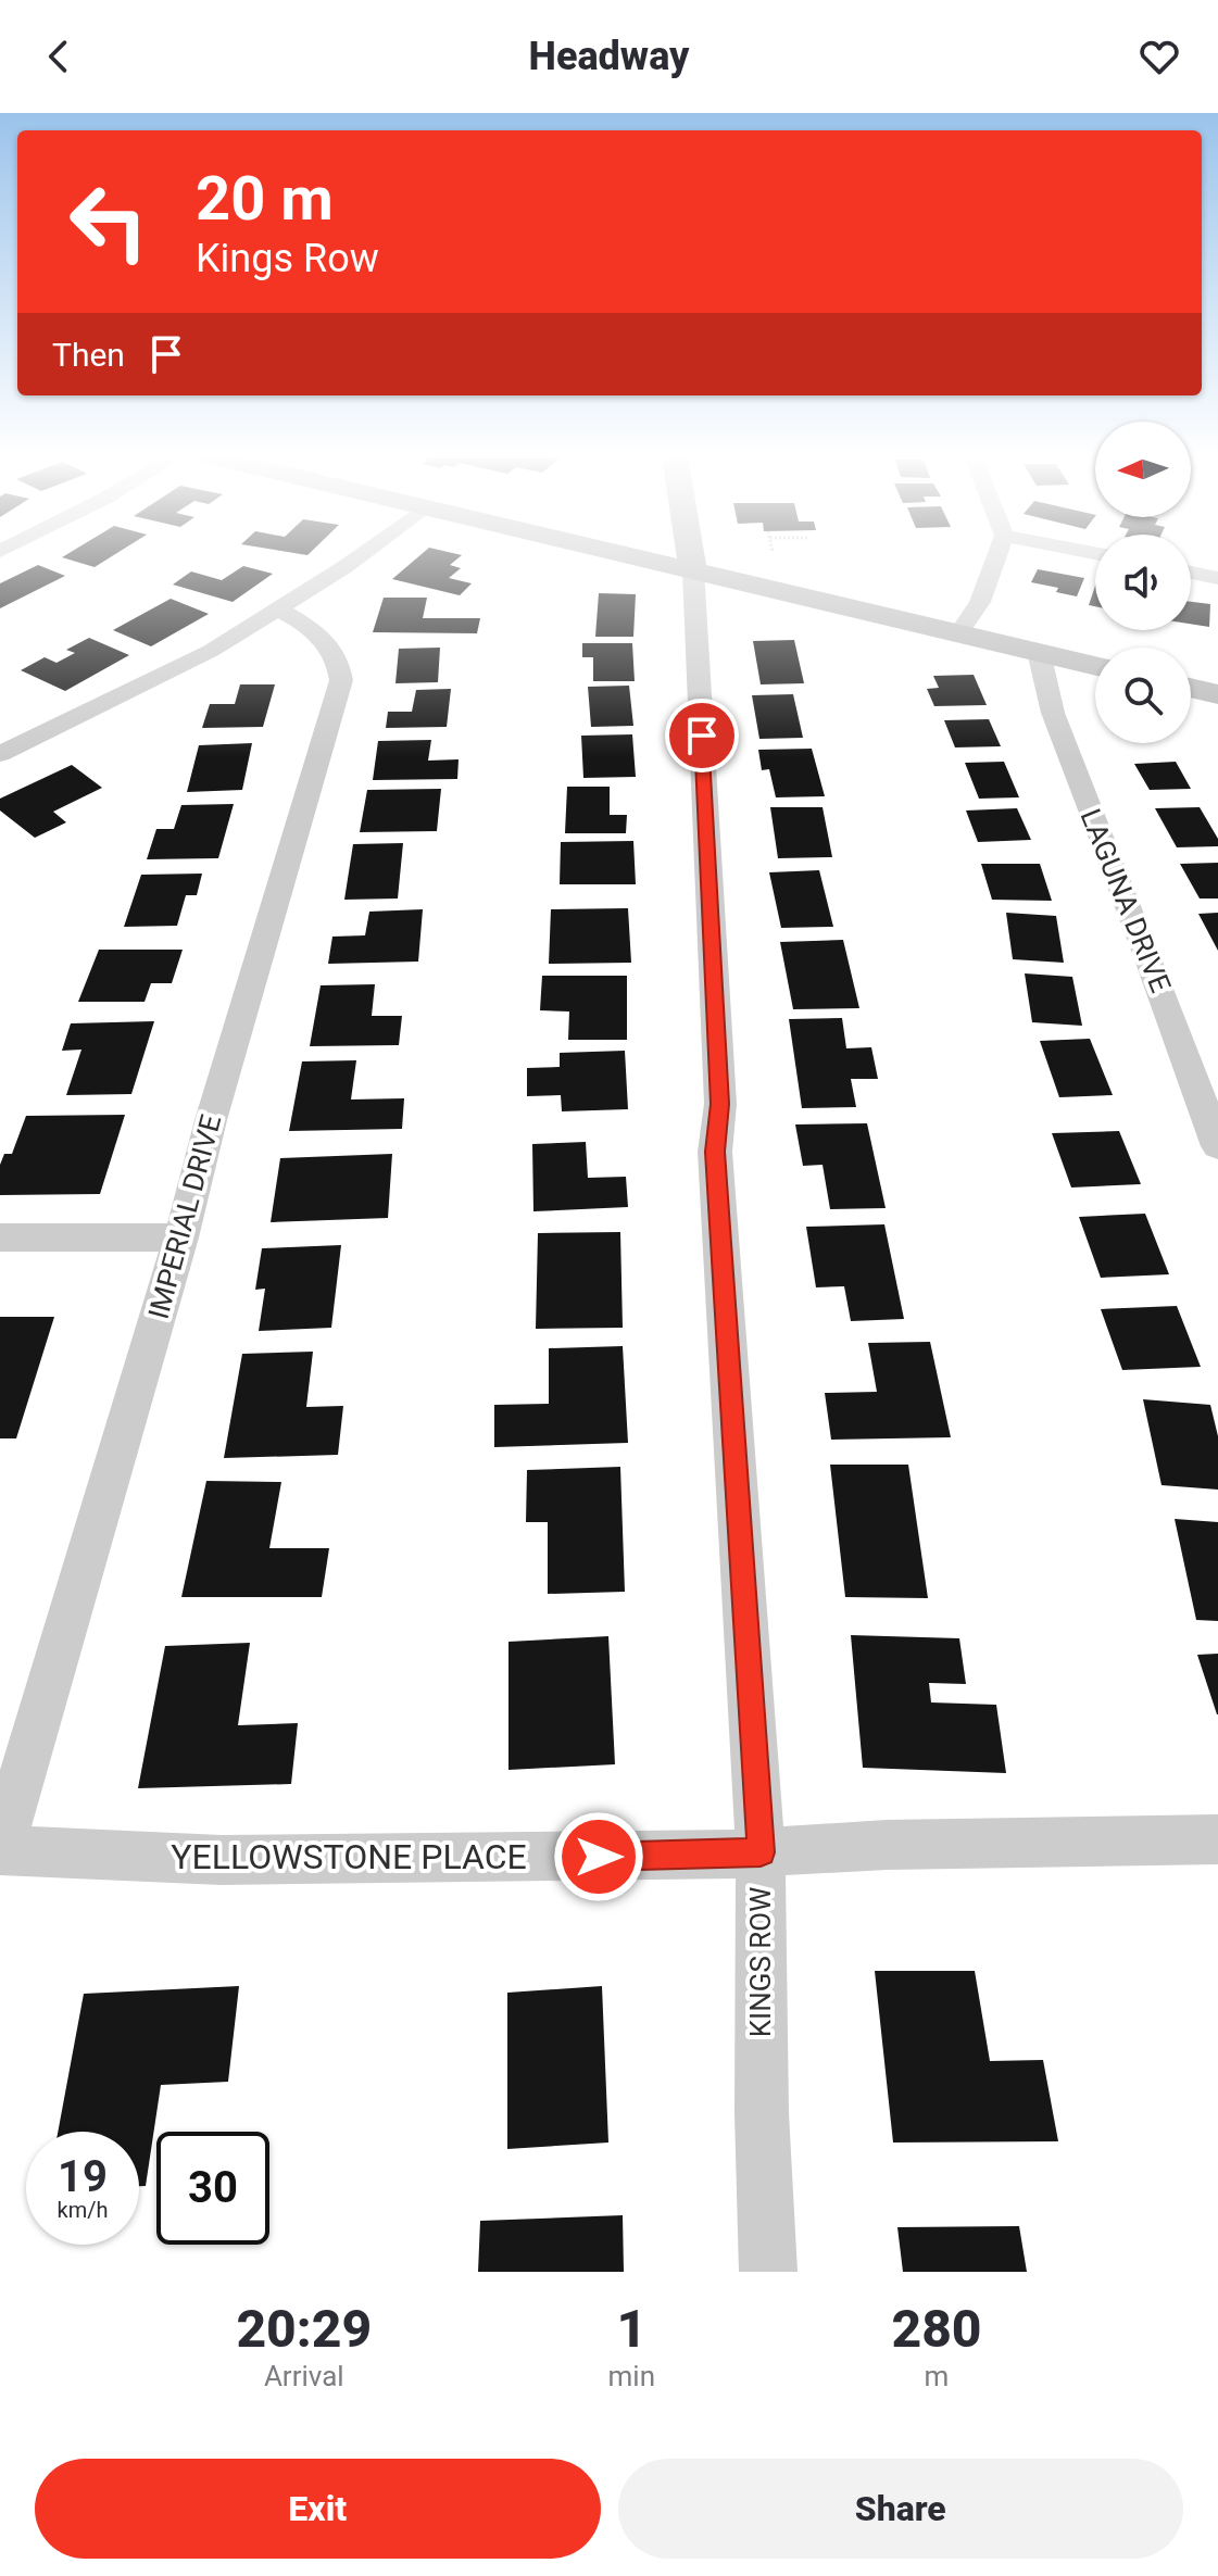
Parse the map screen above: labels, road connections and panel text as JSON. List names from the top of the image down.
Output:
{
  "streets": {
    "main road": ["KINGS ROW"],
    "street": ["LAGUNA DRIVE", "IMPERIAL DRIVE", "YELLOWSTONE PLACE"]
  },
  "crossings": [
    ["IMPERIAL DRIVE", "YELLOWSTONE PLACE"],
    ["YELLOWSTONE PLACE", "KINGS ROW"]
  ],
  "north": "left",
  "page": {
    "header": "Headway",
    "turn": ["20 m", "Kings Row"],
    "then": "Then",
    "speed": "19 km/h",
    "limit": "30",
    "eta": [
      "20:29",
      "Arrival",
      "1",
      "min",
      "280",
      "m"
    ],
    "buttons": ["Exit", "Share"]
  }
}
